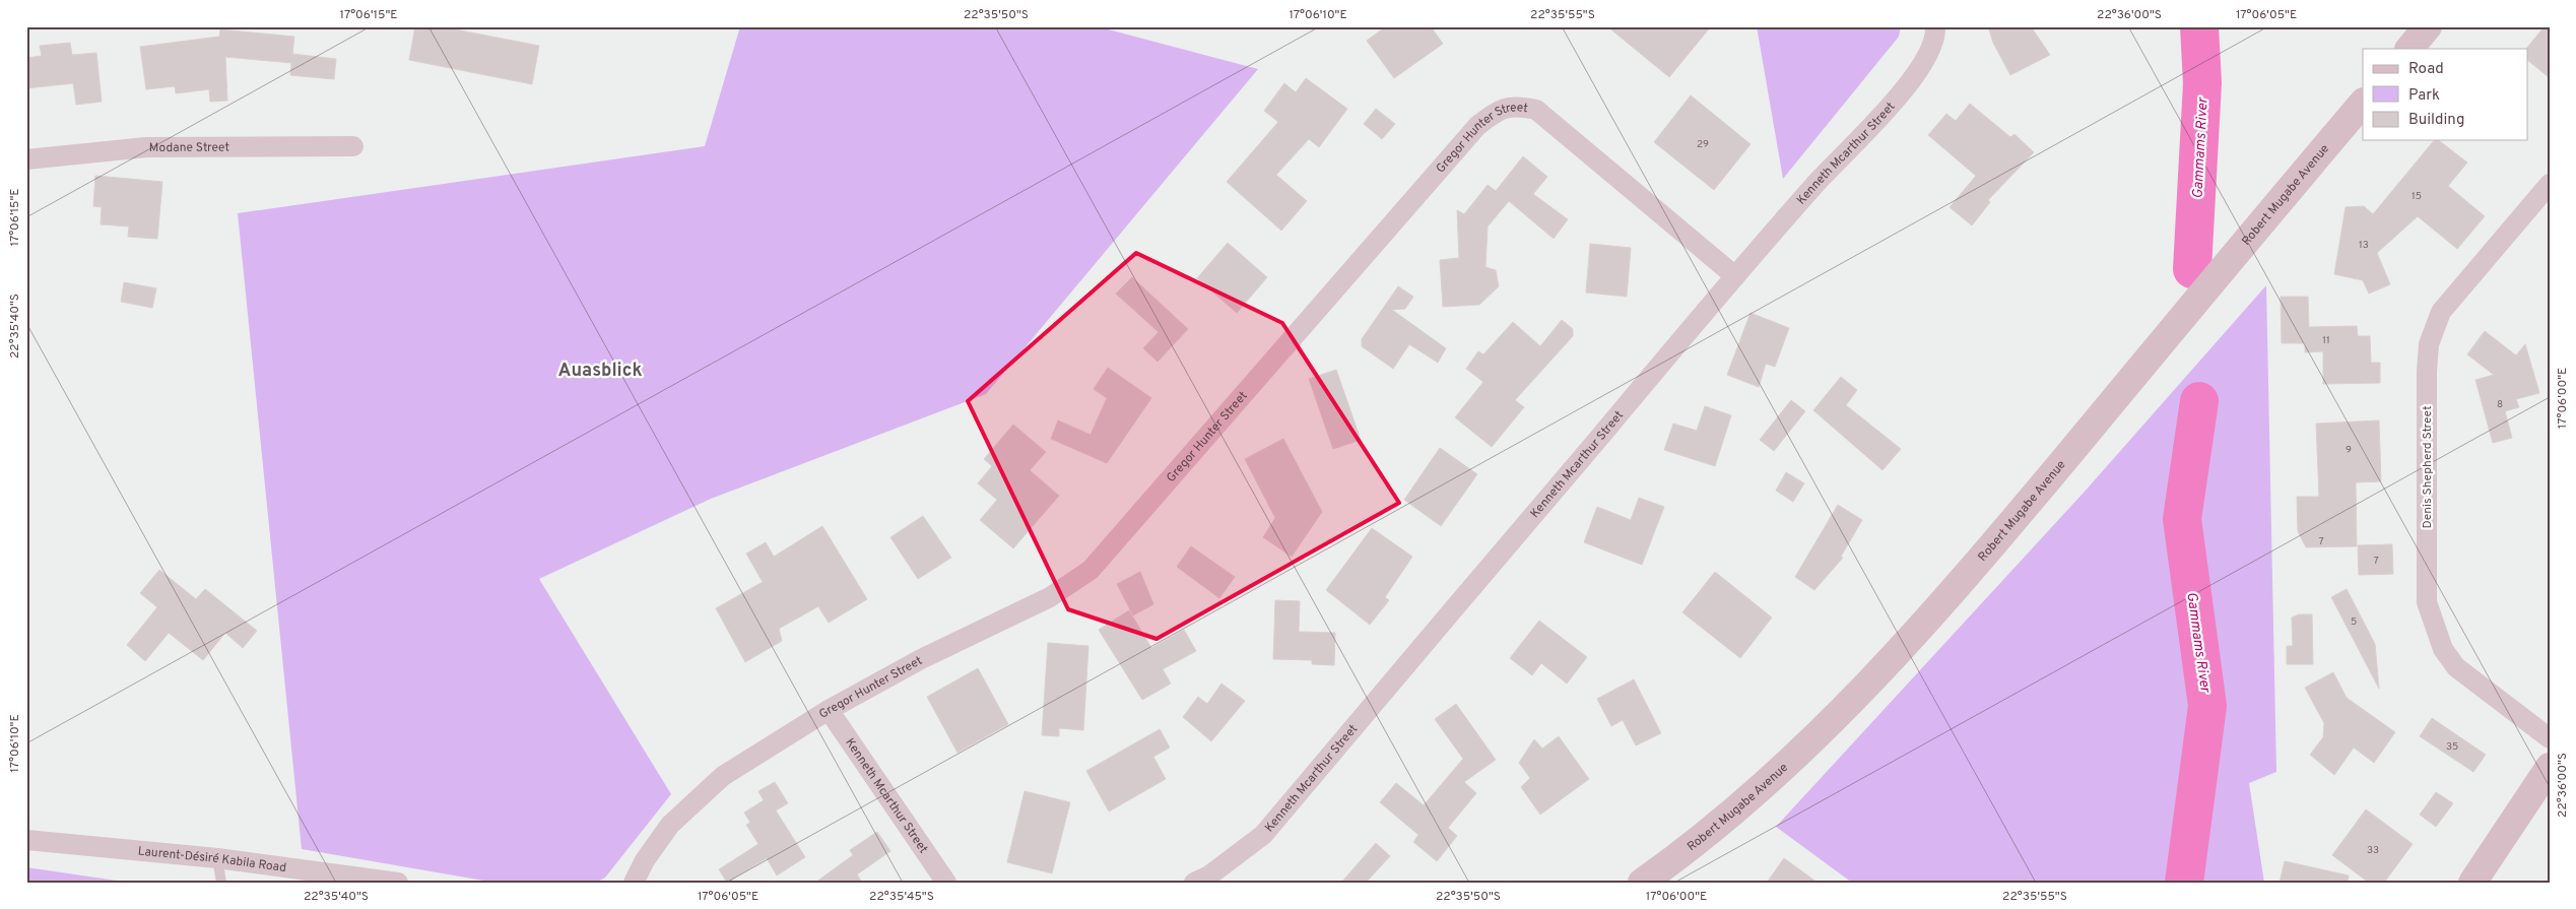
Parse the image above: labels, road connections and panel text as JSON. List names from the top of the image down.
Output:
{
  "streets": {
    "main road": ["Robert Mugabe Avenue"],
    "street": [
      "Gregor Hunter Street",
      "Modane Street",
      "Kenneth Mcarthur Street",
      "Denis Shepherd Street",
      "Laurent-Désiré Kabila Road"
    ]
  },
  "crossings": [
    ["Gregor Hunter Street", "Kenneth Mcarthur Street"]
  ],
  "districts": ["Auasblick"],
  "water": ["Gammams River"],
  "house_numbers": [
    "29",
    "15",
    "13",
    "11",
    "8",
    "9",
    "7",
    "7",
    "5",
    "35",
    "33"
  ],
  "legend": ["Road", "Park", "Building"],
  "coordinates": [
    "17°06'15\"E",
    "22°35'50\"S",
    "17°06'10\"E",
    "22°35'55\"S",
    "22°36'00\"S",
    "17°06'05\"E",
    "22°35'40\"S",
    "17°06'00\"E",
    "22°35'45\"S"
  ]
}
